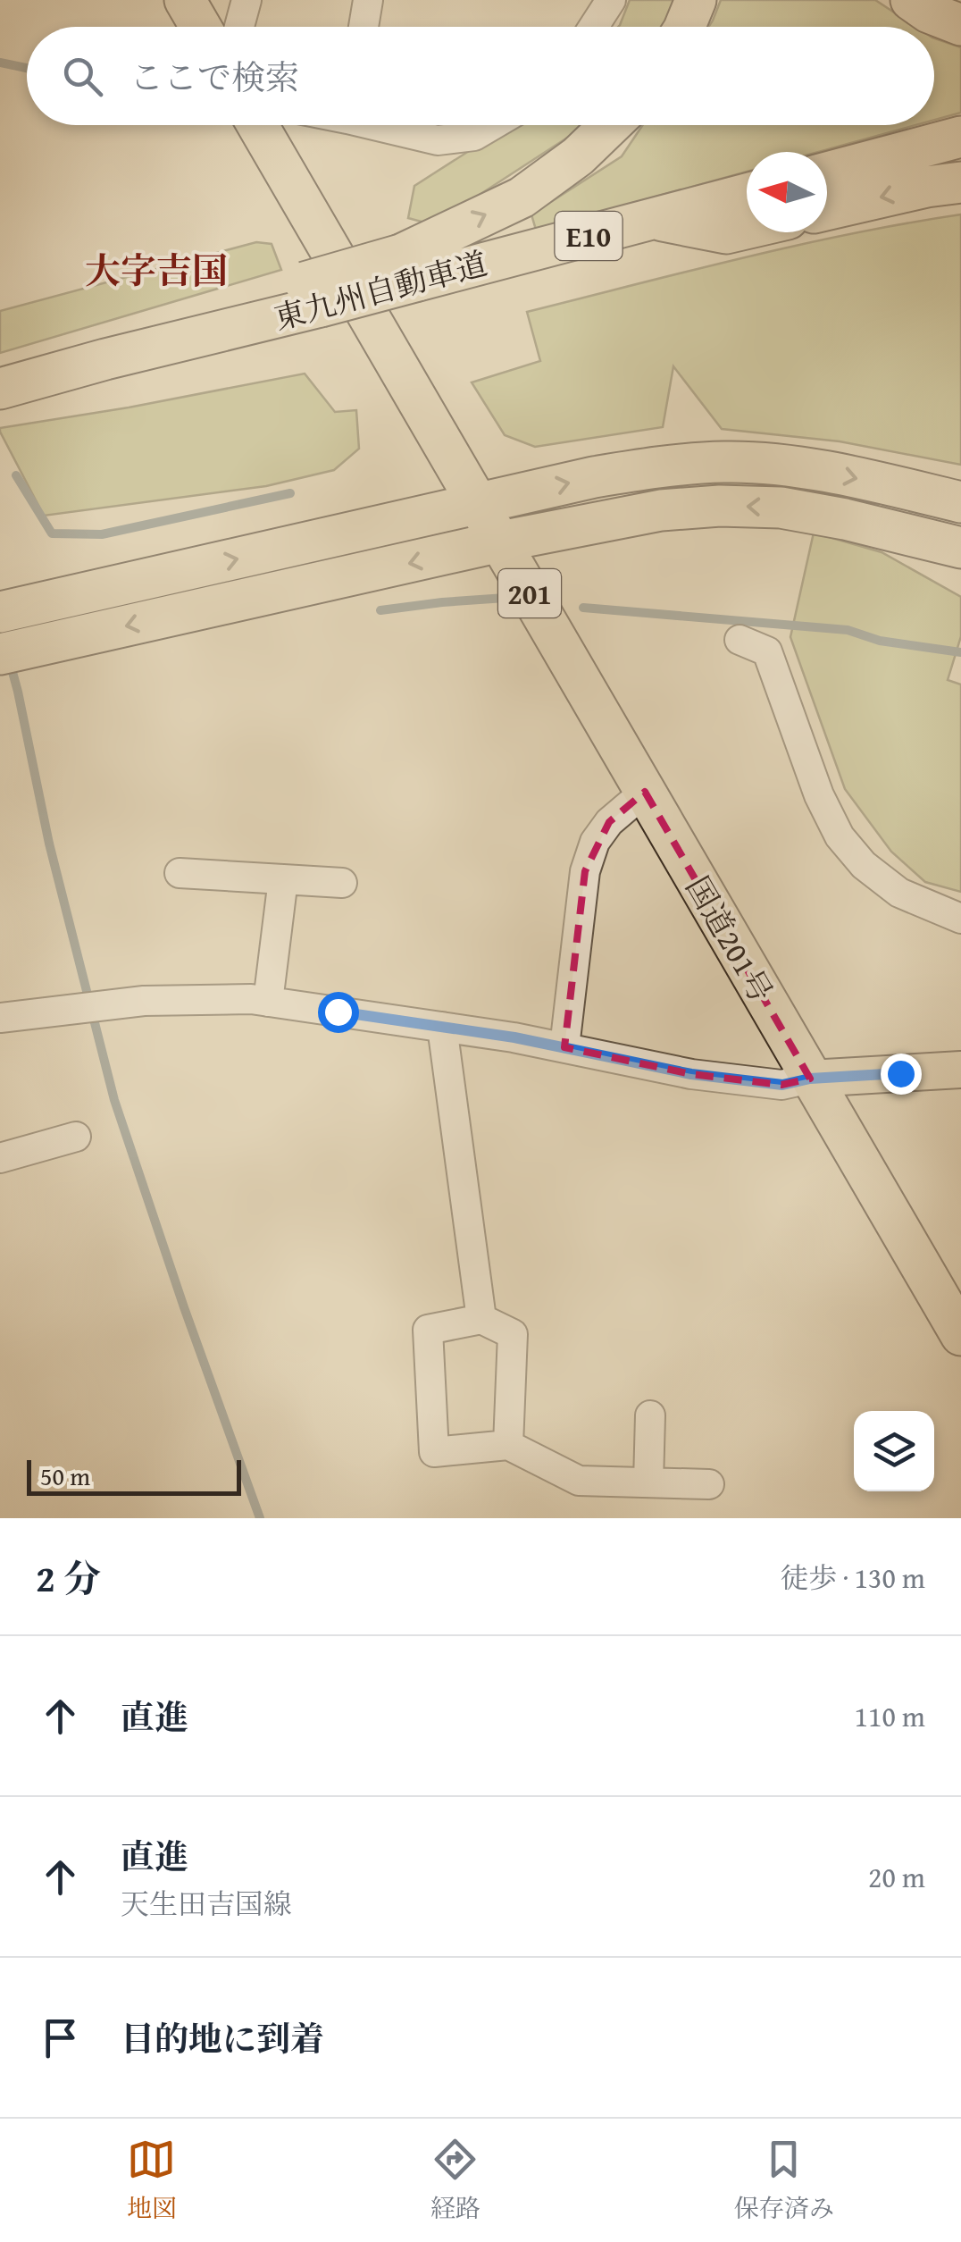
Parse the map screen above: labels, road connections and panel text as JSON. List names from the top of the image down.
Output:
{
  "streets": {
    "highway": [
      "E10",
      "東九州自動車道",
      "201",
      "国道201号"
    ]
  },
  "crossings": [
    ["201", "国道201号"]
  ],
  "districts": ["大字吉国"],
  "scale_bar": "50 m",
  "north": "left",
  "page": {
    "search": "ここで検索",
    "scale": "50 m",
    "heading": ["2 分", "徒歩 · 130 m"],
    "list": [
      ["直進", "110 m"],
      ["直進", "天生田吉国線", "20 m"],
      "目的地に到着"
    ],
    "nav": ["地図", "経路", "保存済み"]
  }
}
